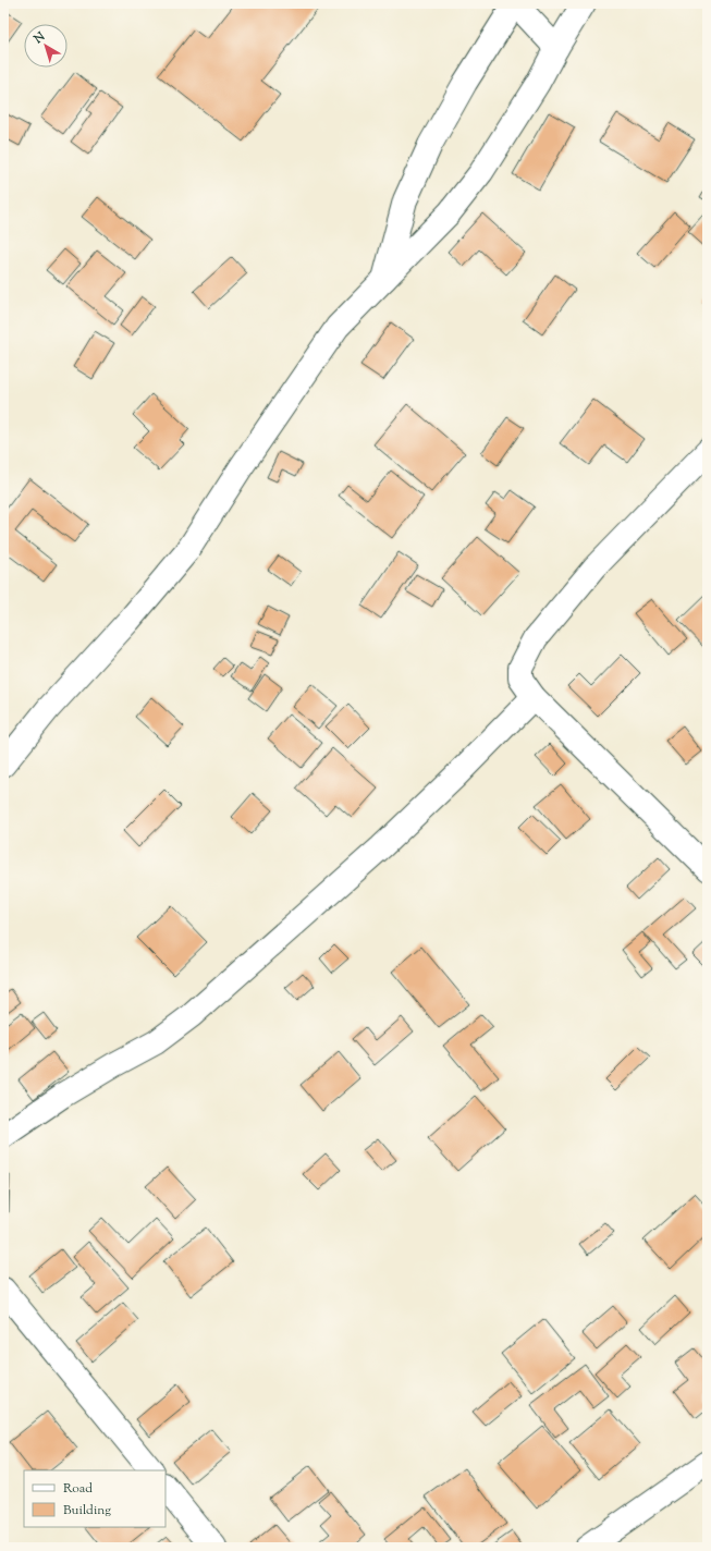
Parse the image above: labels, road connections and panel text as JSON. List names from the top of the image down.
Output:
{
  "legend": ["Road", "Building"],
  "north": "top left"
}
